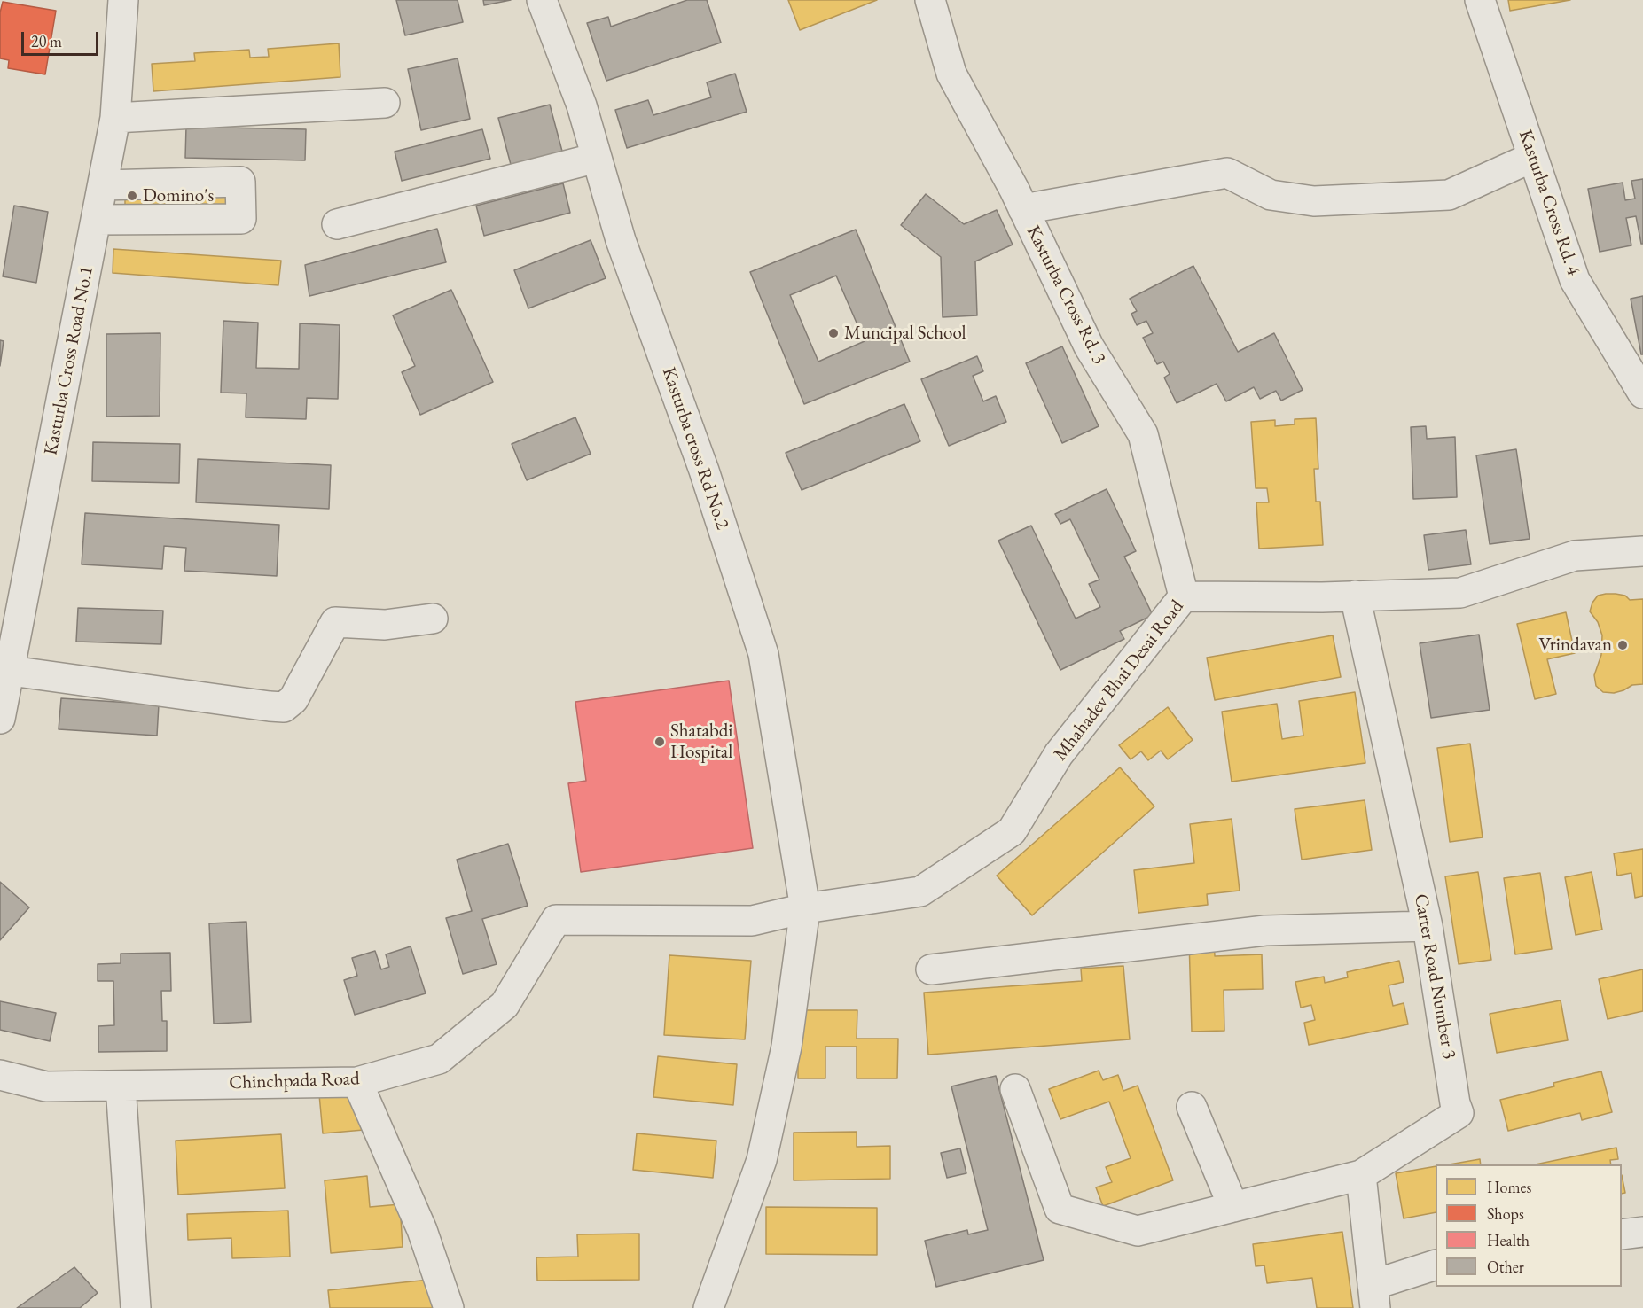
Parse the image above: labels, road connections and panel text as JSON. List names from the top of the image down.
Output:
{
  "streets": {
    "street": [
      "Kasturba Cross Rd. 4",
      "Kasturba Cross Rd. 3",
      "Kasturba Cross Road No.1",
      "Kasturba cross Rd No.2",
      "Mhahadev Bhai Desai Road",
      "Carter Road Number 3",
      "Chinchpada Road"
    ]
  },
  "crossings": [
    ["Kasturba Cross Rd. 3", "Mhahadev Bhai Desai Road"],
    ["Kasturba cross Rd No.2", "Mhahadev Bhai Desai Road"],
    ["Kasturba cross Rd No.2", "Chinchpada Road"],
    ["Mhahadev Bhai Desai Road", "Carter Road Number 3"],
    ["Mhahadev Bhai Desai Road", "Chinchpada Road"]
  ],
  "places": [
    "Domino's",
    "Muncipal School",
    "Vrindavan",
    "Shatabdi Hospital"
  ],
  "legend": [
    "Homes",
    "Shops",
    "Health",
    "Other"
  ],
  "scale_bar": "20 m"
}
